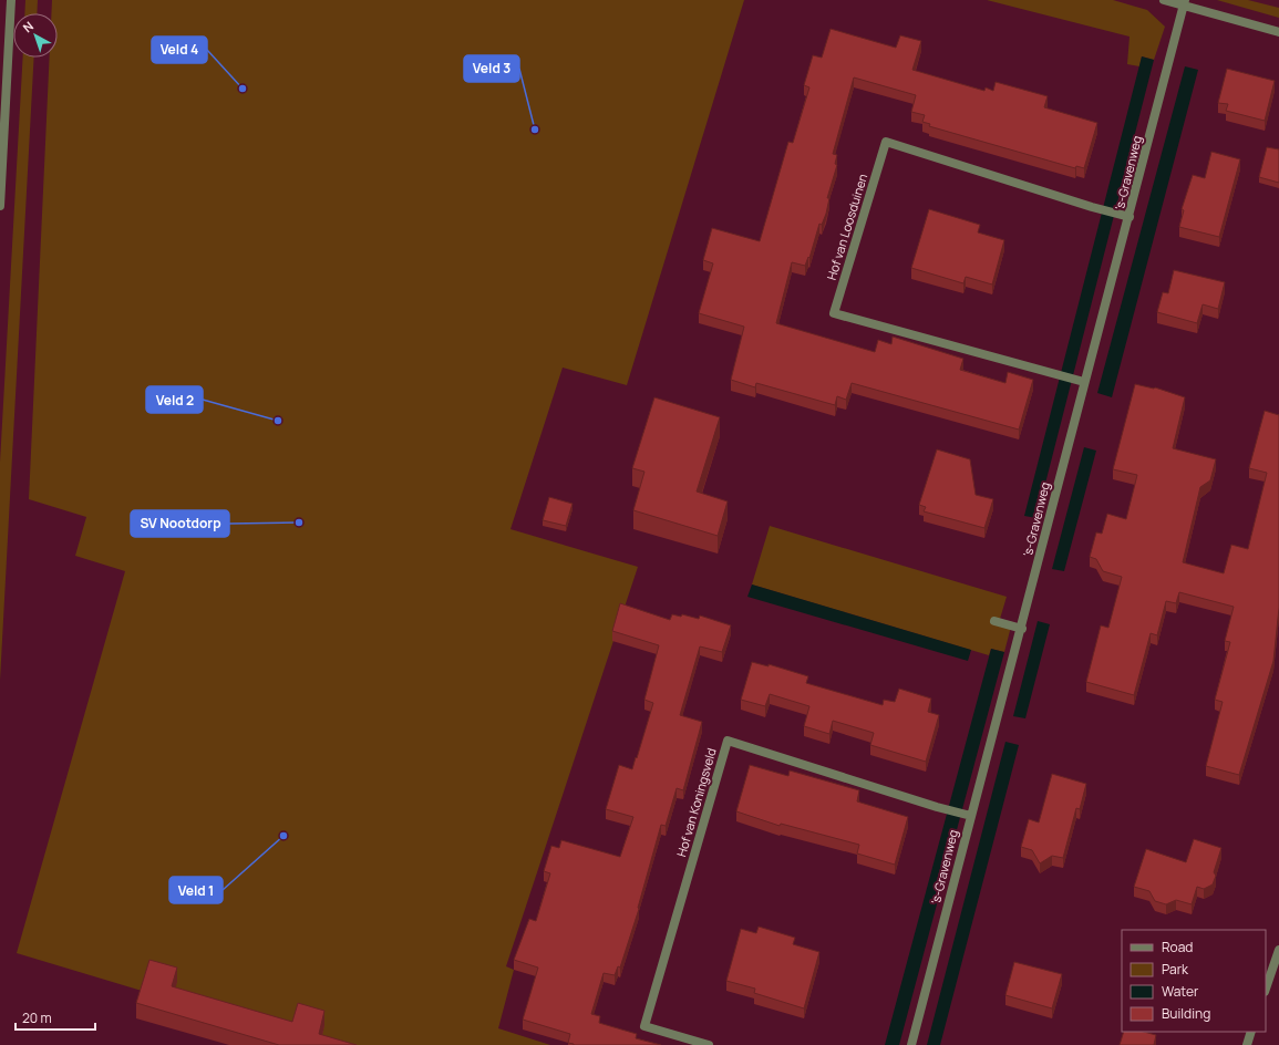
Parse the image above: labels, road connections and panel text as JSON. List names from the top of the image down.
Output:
{
  "streets": {
    "street": ["'s-Gravenweg", "Hof van Loosduinen", "Hof van Koningsveld"]
  },
  "crossings": [
    ["'s-Gravenweg", "Hof van Loosduinen"],
    ["'s-Gravenweg", "Hof van Koningsveld"]
  ],
  "places": [
    "Veld 4",
    "Veld 3",
    "Veld 2",
    "SV Nootdorp",
    "Veld 1"
  ],
  "legend": [
    "Road",
    "Park",
    "Water",
    "Building"
  ],
  "scale_bar": "20 m",
  "north": "top left"
}
